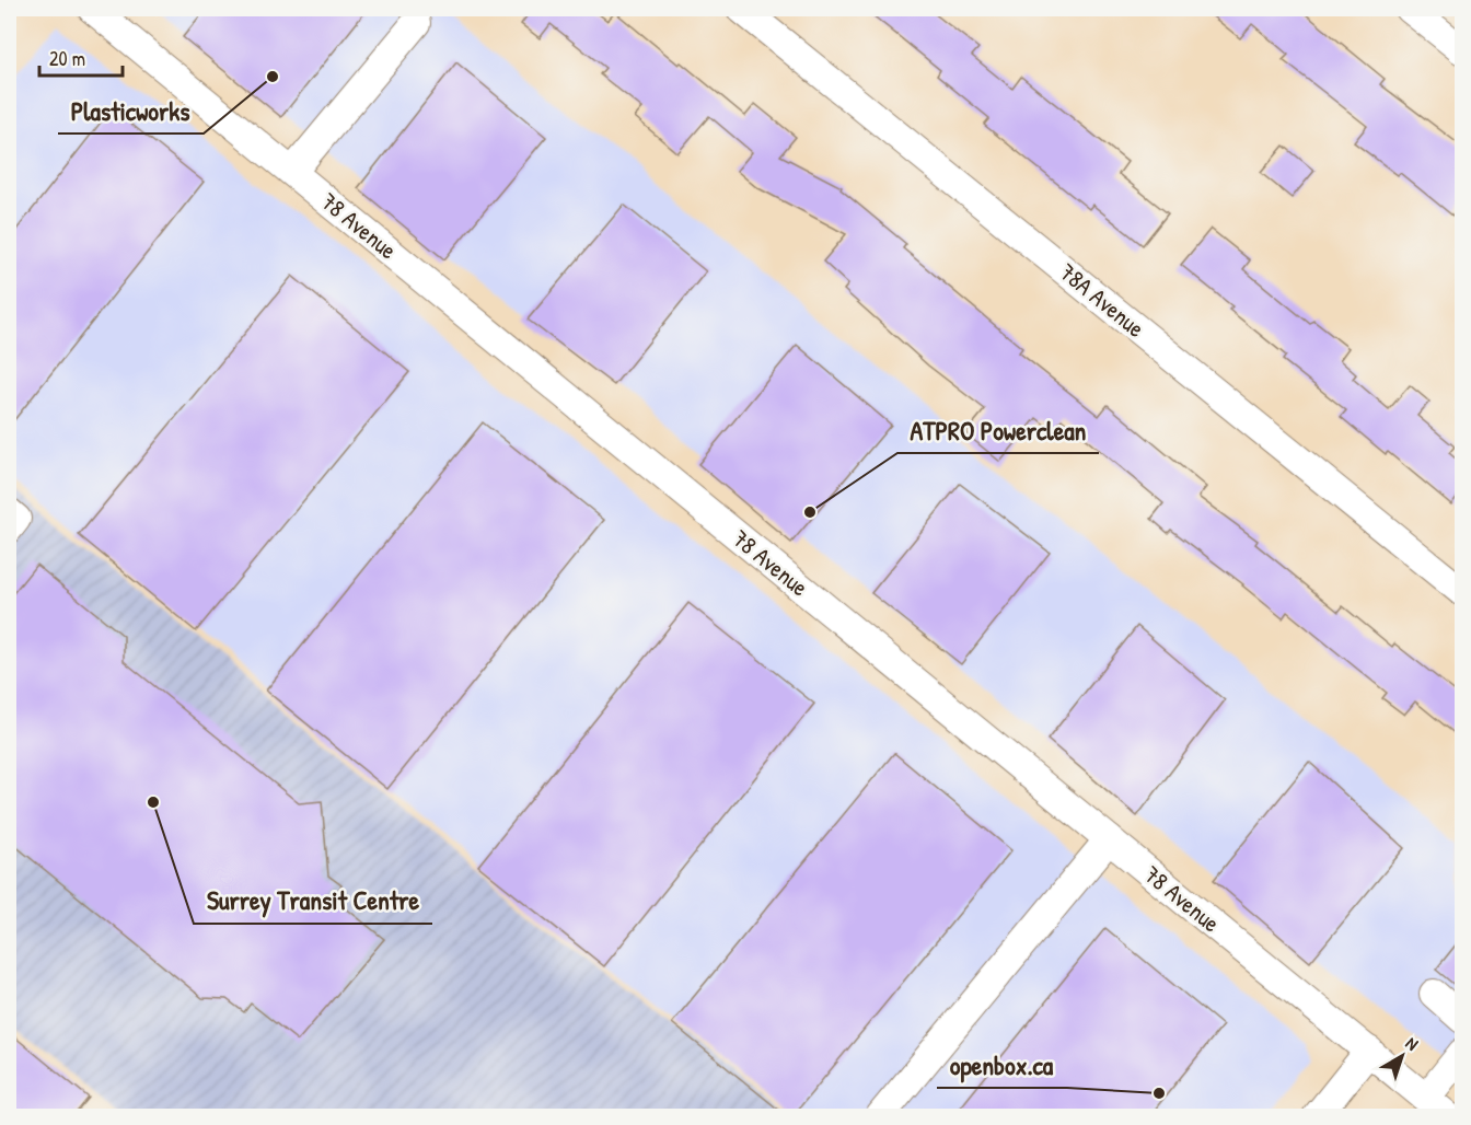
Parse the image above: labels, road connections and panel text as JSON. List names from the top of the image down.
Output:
{
  "streets": {
    "street": ["78 Avenue", "78A Avenue"]
  },
  "places": [
    "Plasticworks",
    "ATPRO Powerclean",
    "Surrey Transit Centre",
    "openbox.ca"
  ],
  "scale_bar": "20 m",
  "north": "top right"
}
